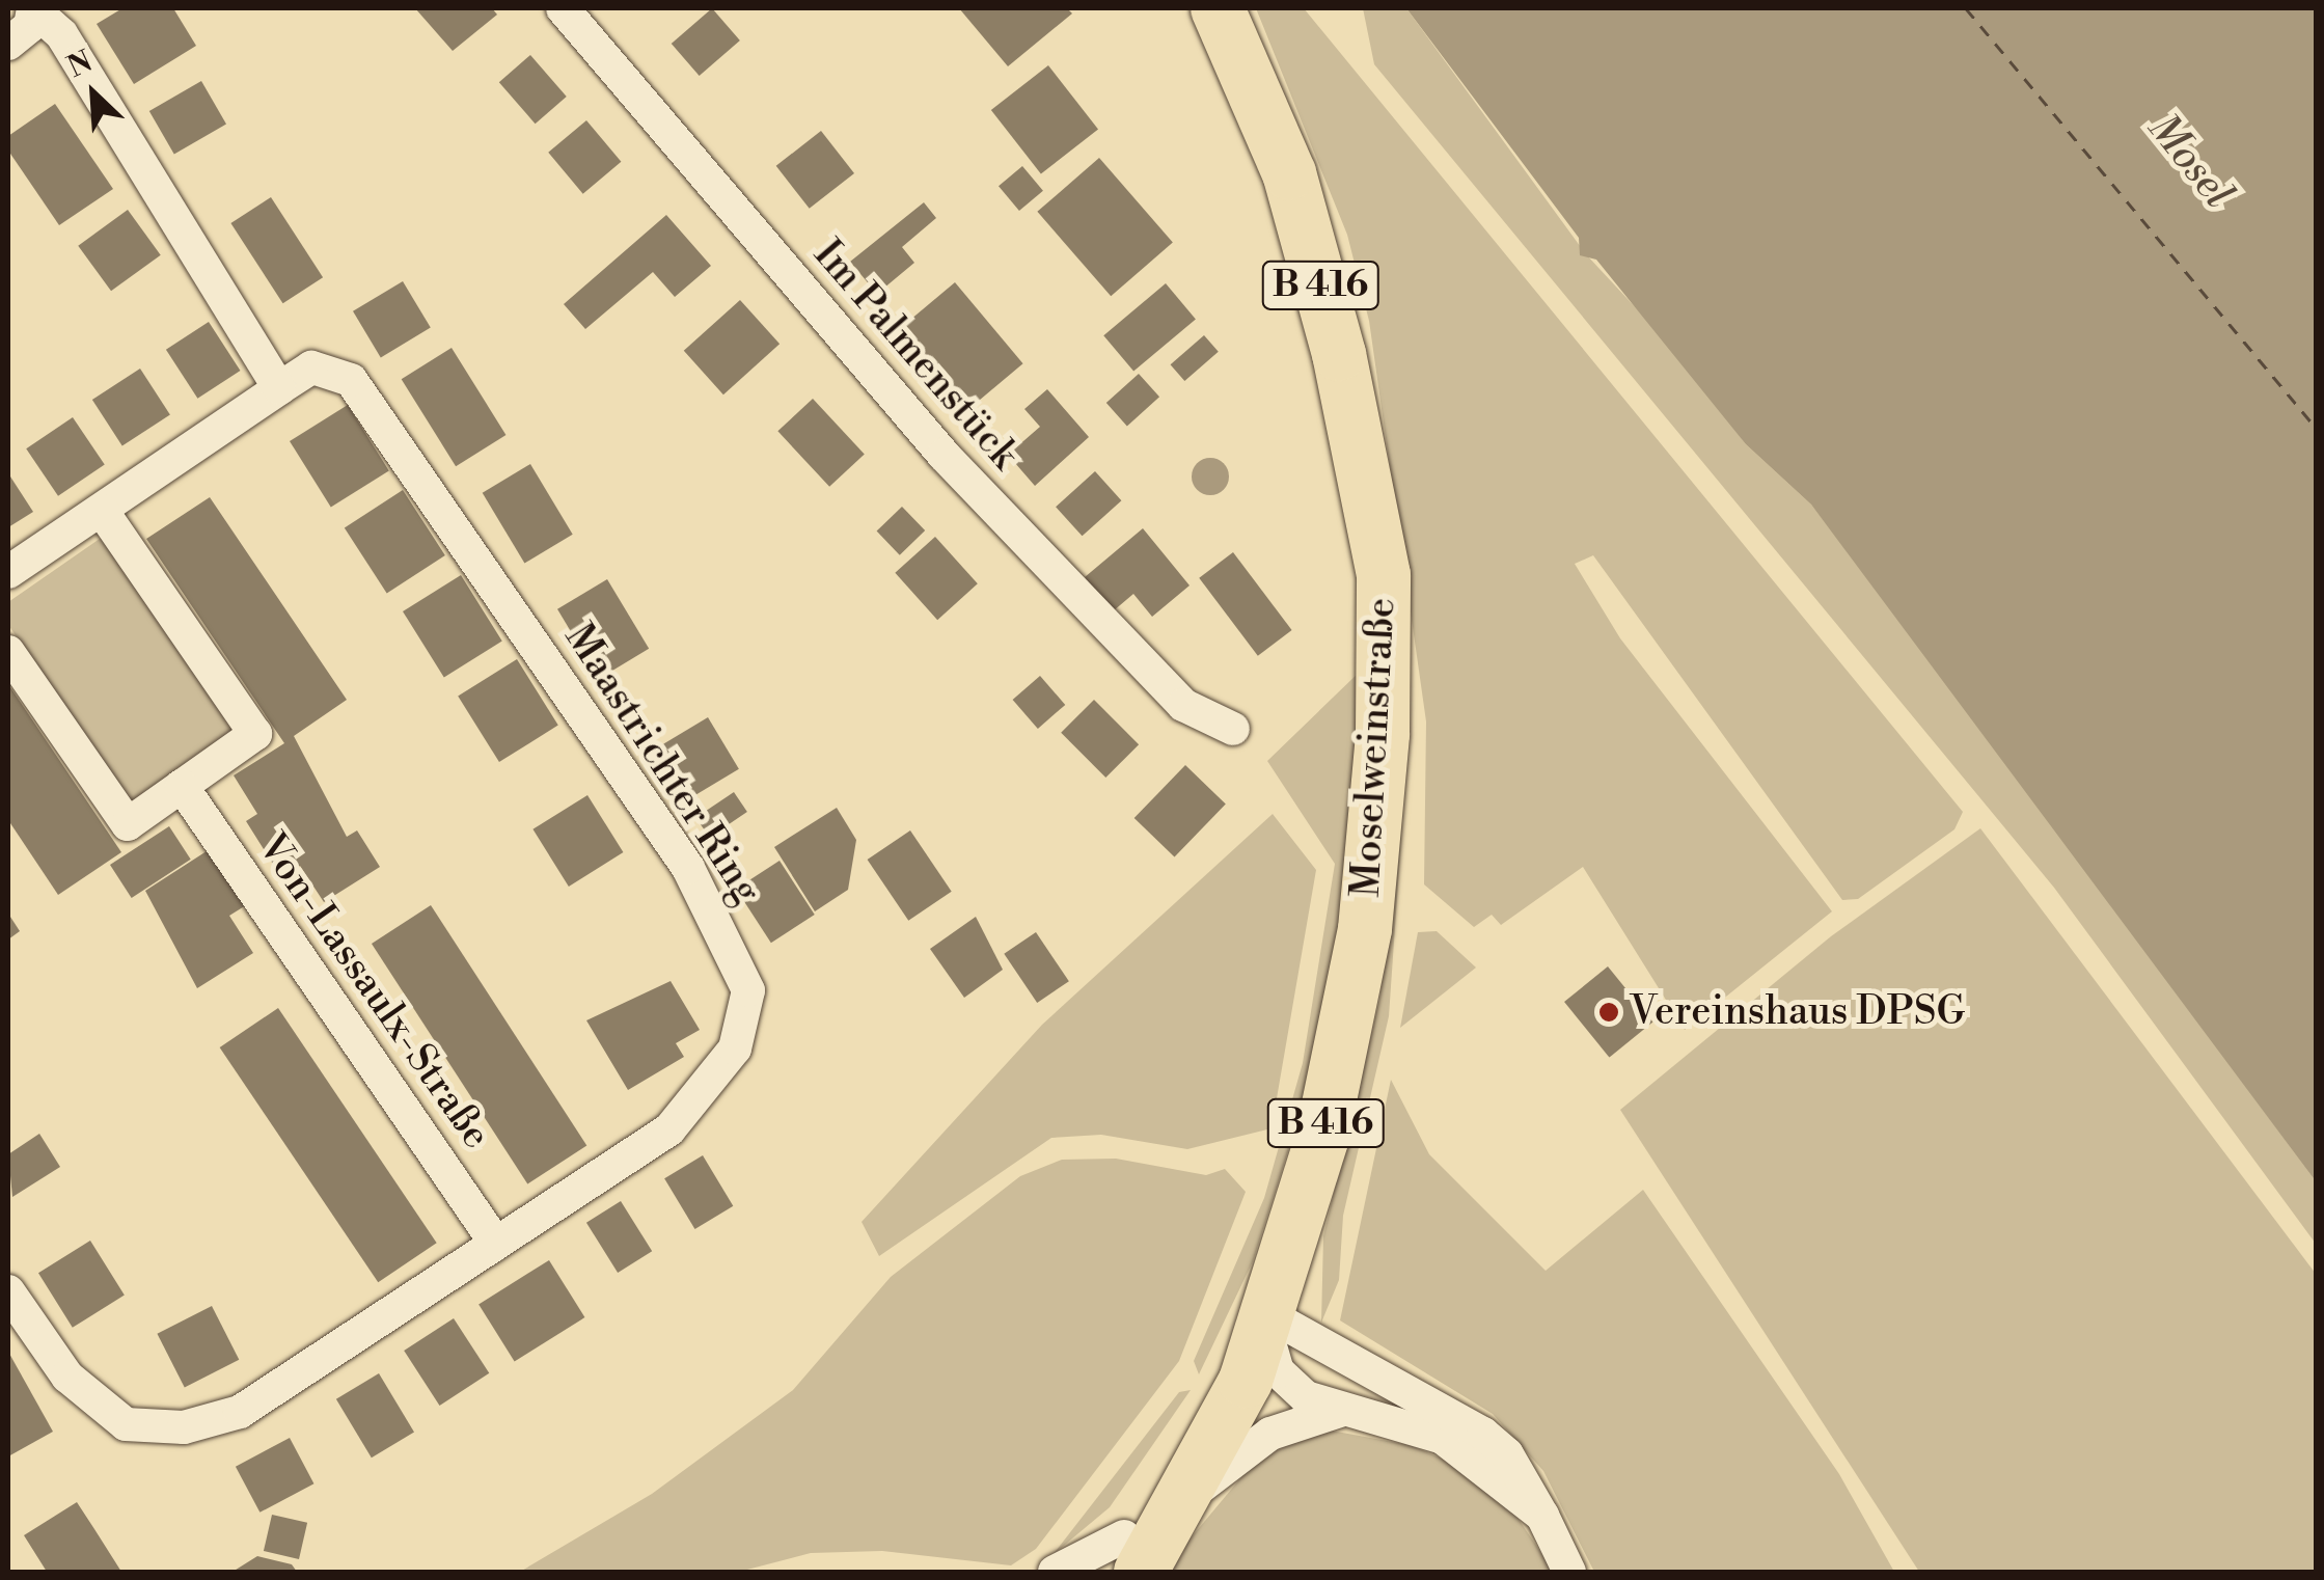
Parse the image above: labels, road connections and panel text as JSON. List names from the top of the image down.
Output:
{
  "streets": {
    "main road": ["B 416", "Moselweinstraße"],
    "street": ["Im Palmenstück", "Maastrichter Ring", "Von-Lassaulx-Straße"]
  },
  "crossings": [
    ["Maastrichter Ring", "Von-Lassaulx-Straße"]
  ],
  "water": ["Mosel"],
  "places": ["Vereinshaus DPSG"],
  "north": "top left"
}
